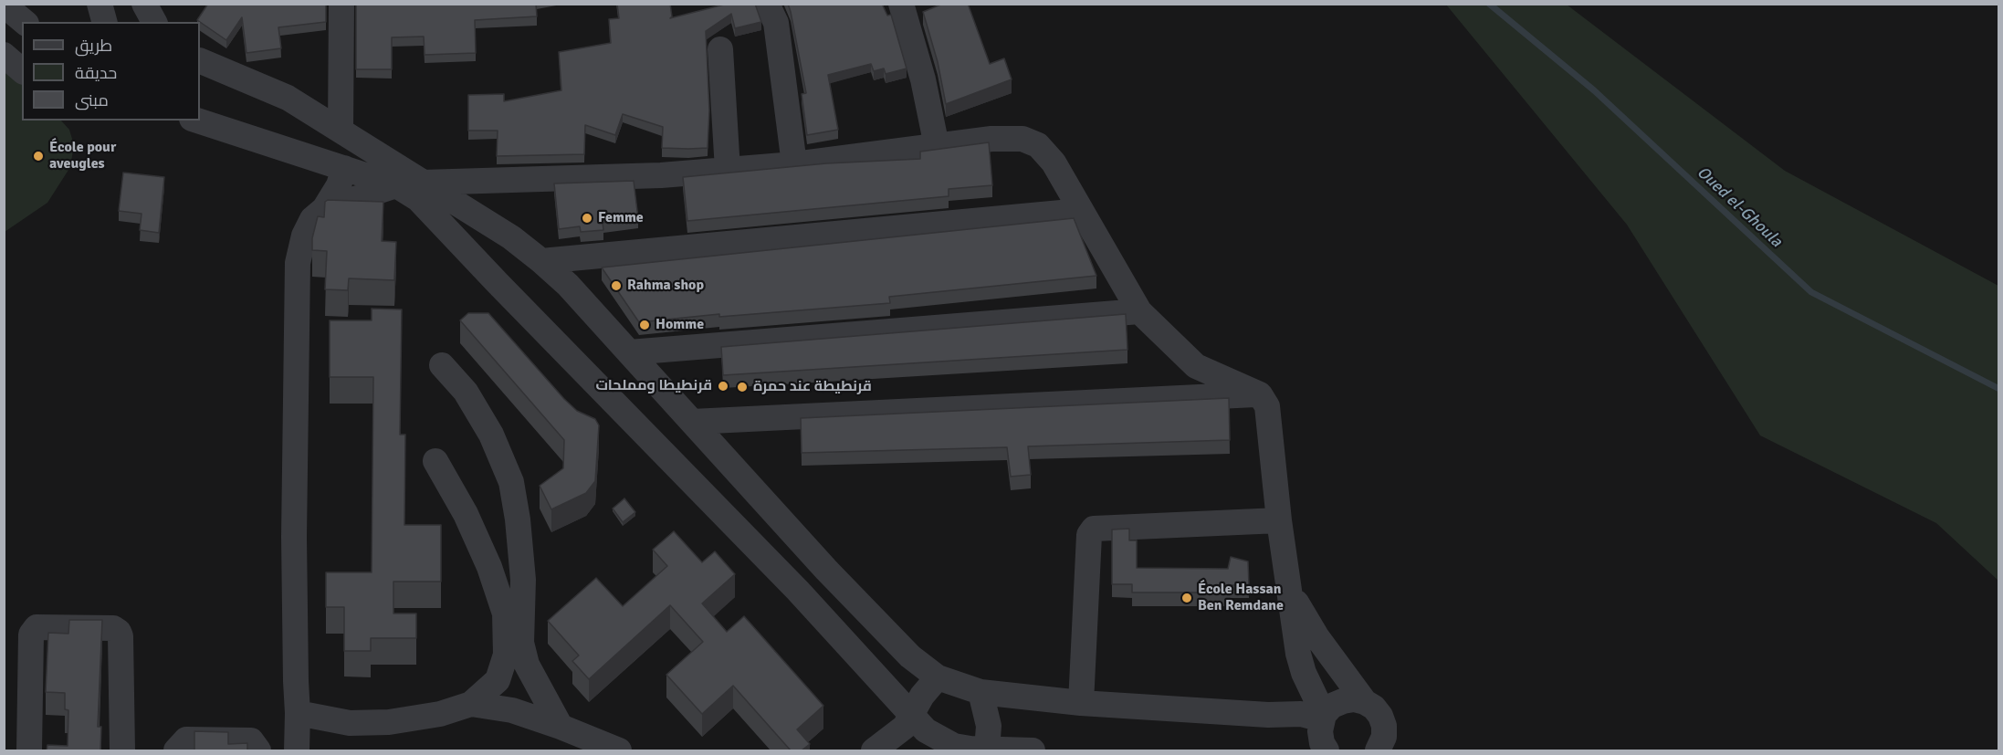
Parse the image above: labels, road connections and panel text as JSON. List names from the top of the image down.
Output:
{
  "water": ["Oued el-Ghoula"],
  "places": [
    "École pour aveugles",
    "Femme",
    "Rahma shop",
    "Homme",
    "قرنطيطا ومملحات",
    "قرنطيطة عند حمرة",
    "École Hassan Ben Remdane"
  ],
  "legend": ["طريق", "حديقة", "مبنى"]
}
